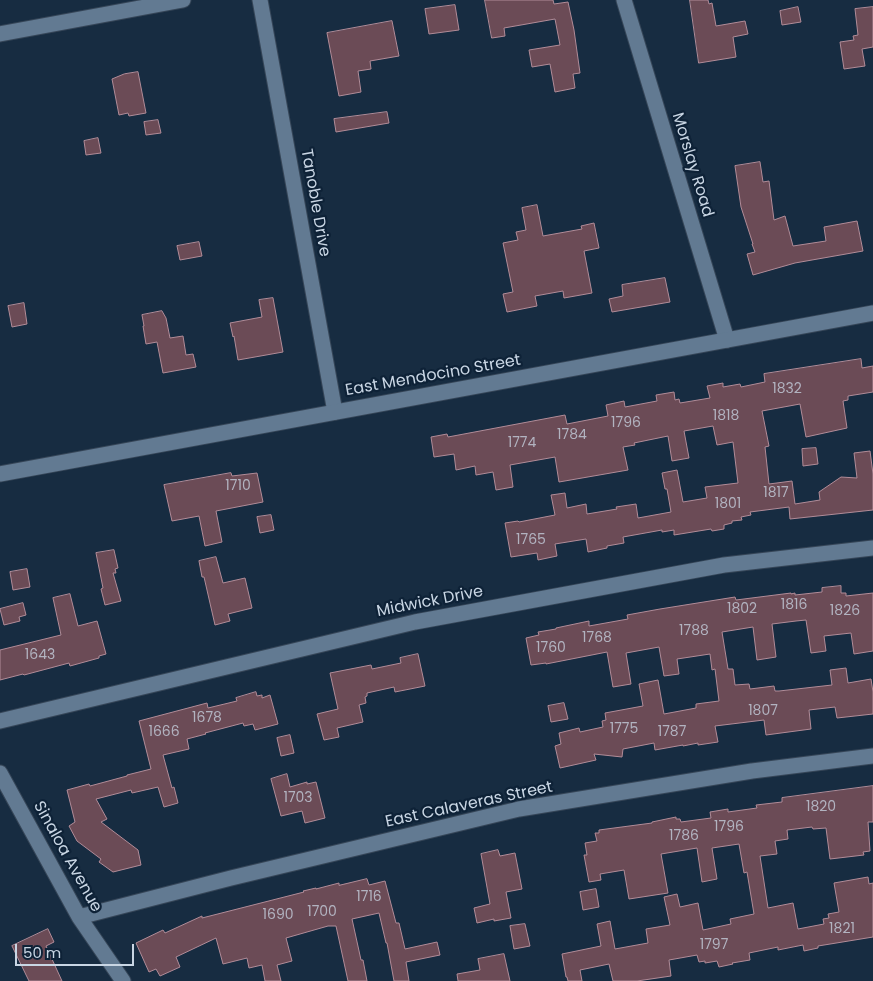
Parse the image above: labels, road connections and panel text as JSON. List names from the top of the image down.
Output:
{
  "streets": {
    "street": [
      "Morslay Road",
      "Tanoble Drive",
      "East Mendocino Street",
      "Midwick Drive",
      "East Calaveras Street",
      "Sinaloa Avenue"
    ]
  },
  "crossings": [
    ["Morslay Road", "East Mendocino Street"],
    ["Tanoble Drive", "East Mendocino Street"],
    ["East Calaveras Street", "Sinaloa Avenue"]
  ],
  "house_numbers": [
    "1832",
    "1818",
    "1796",
    "1784",
    "1774",
    "1710",
    "1817",
    "1801",
    "1765",
    "1816",
    "1802",
    "1826",
    "1788",
    "1768",
    "1760",
    "1643",
    "1807",
    "1678",
    "1775",
    "1666",
    "1787",
    "1703",
    "1820",
    "1796",
    "1786",
    "1716",
    "1700",
    "1690",
    "1821",
    "1797"
  ],
  "scale_bar": "50 m"
}
